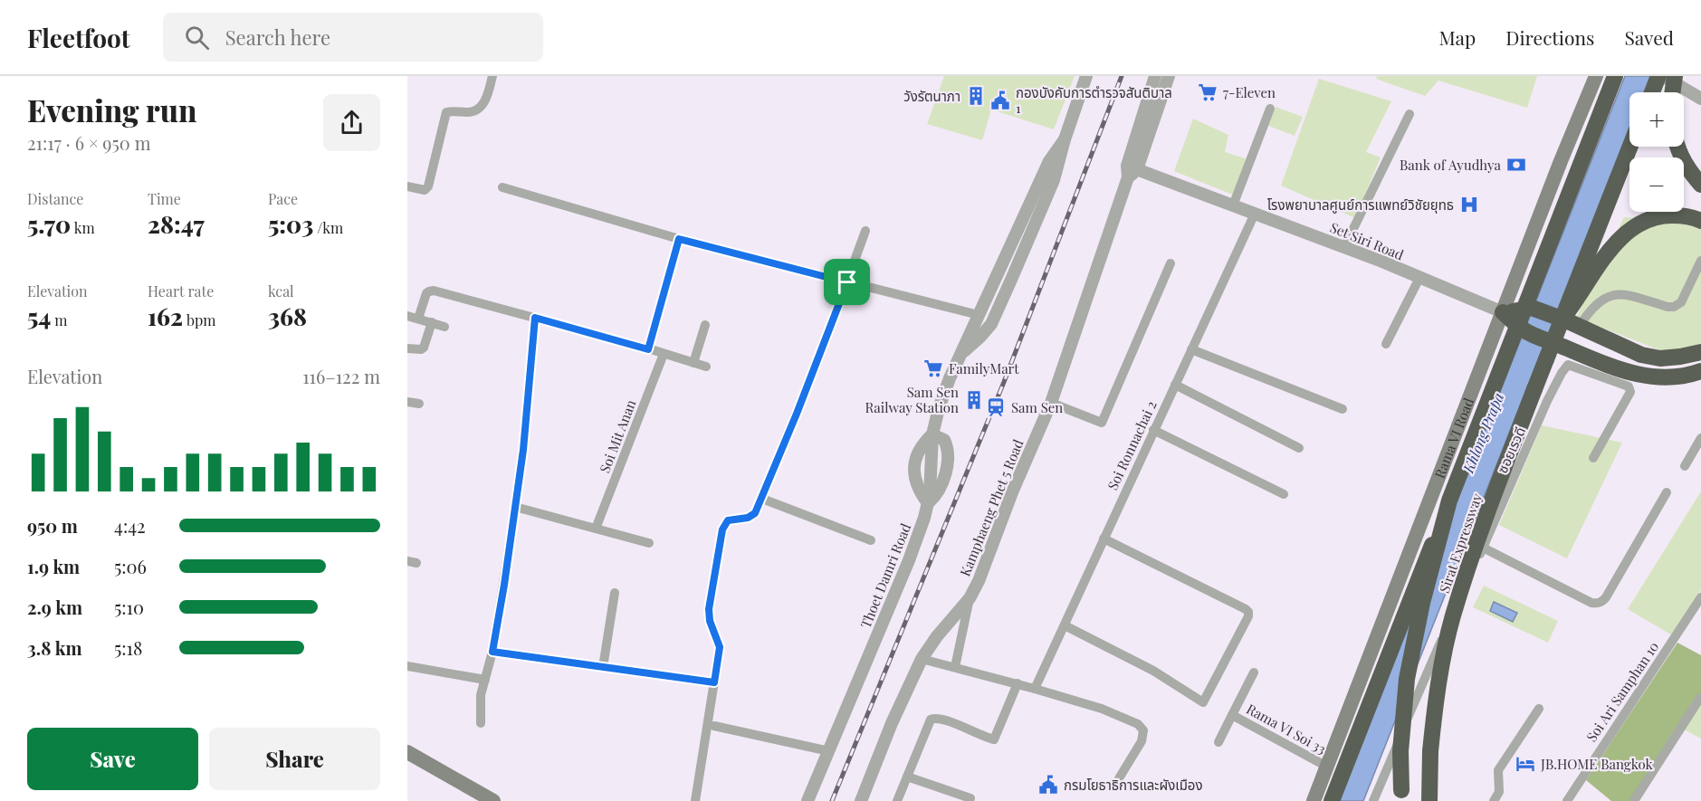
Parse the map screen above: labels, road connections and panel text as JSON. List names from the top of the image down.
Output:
{
  "streets": {
    "highway": ["Sirat Expressway"],
    "main road": ["Rama VI Road"],
    "street": [
      "Set Siri Road",
      "Soi Mit Anan",
      "Soi Ronnachai 2",
      "ซอยเรวดี",
      "Kamphaeng Phet 5 Road",
      "Thoet Damri Road",
      "Soi Ari Samphan 10",
      "Rama VI Soi 33"
    ]
  },
  "crossings": [
    ["Set Siri Road", "Rama VI Road"],
    ["Set Siri Road", "Soi Ronnachai 2"],
    ["Set Siri Road", "Kamphaeng Phet 5 Road"],
    ["Rama VI Road", "Rama VI Soi 33"]
  ],
  "water": ["Khlong Prapa"],
  "places": {
    "supermarket": ["7-Eleven", "FamilyMart"],
    "building": ["วังรัตนาภา", "Sam Sen Railway Station"],
    "public building": ["กองบังคับการตำรวจสันติบาล 1", "กรมโยธาธิการและผังเมือง"],
    "bank": ["Bank of Ayudhya"],
    "hospital": ["โรงพยาบาลศูนย์การแพทย์วิชัยยุทธ"],
    "station": ["Sam Sen"],
    "hotel": ["JB.HOME Bangkok"]
  },
  "page": {
    "header": "Fleetfoot",
    "search": "Search here",
    "nav": ["Map", "Directions", "Saved"],
    "heading": ["Evening run", "21:17 · 6 × 950 m"],
    "map_buttons": ["+", "−"],
    "stats": [
      ["Distance", "5.70 km"],
      ["Time", "28:47"],
      ["Pace", "5:03 /km"],
      ["Elevation", "54 m"],
      ["Heart rate", "162 bpm"],
      ["kcal", "368"]
    ],
    "chart": ["Elevation", "116–122 m"],
    "list": [
      {
        "name": "950 m",
        "note": "4:42"
      },
      {
        "name": "1.9 km",
        "note": "5:06"
      },
      {
        "name": "2.9 km",
        "note": "5:10"
      },
      {
        "name": "3.8 km",
        "note": "5:18"
      }
    ],
    "buttons": ["Save", "Share"]
  }
}
